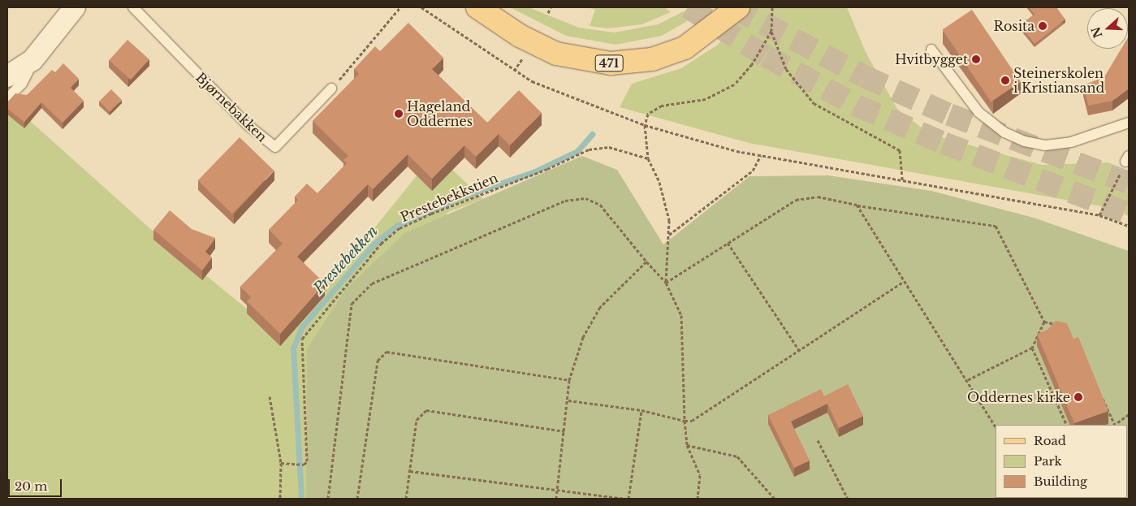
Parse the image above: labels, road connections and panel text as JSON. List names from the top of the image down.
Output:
{
  "streets": {
    "main road": ["471"],
    "lane": ["Bjørnebakken"],
    "path": ["Prestebekkstien"]
  },
  "water": ["Prestebekken"],
  "places": [
    "Rosita",
    "Hvitbygget",
    "Steinerskolen i Kristiansand",
    "Hageland Oddernes",
    "Oddernes kirke"
  ],
  "legend": ["Road", "Park", "Building"],
  "scale_bar": "20 m",
  "north": "left"
}
